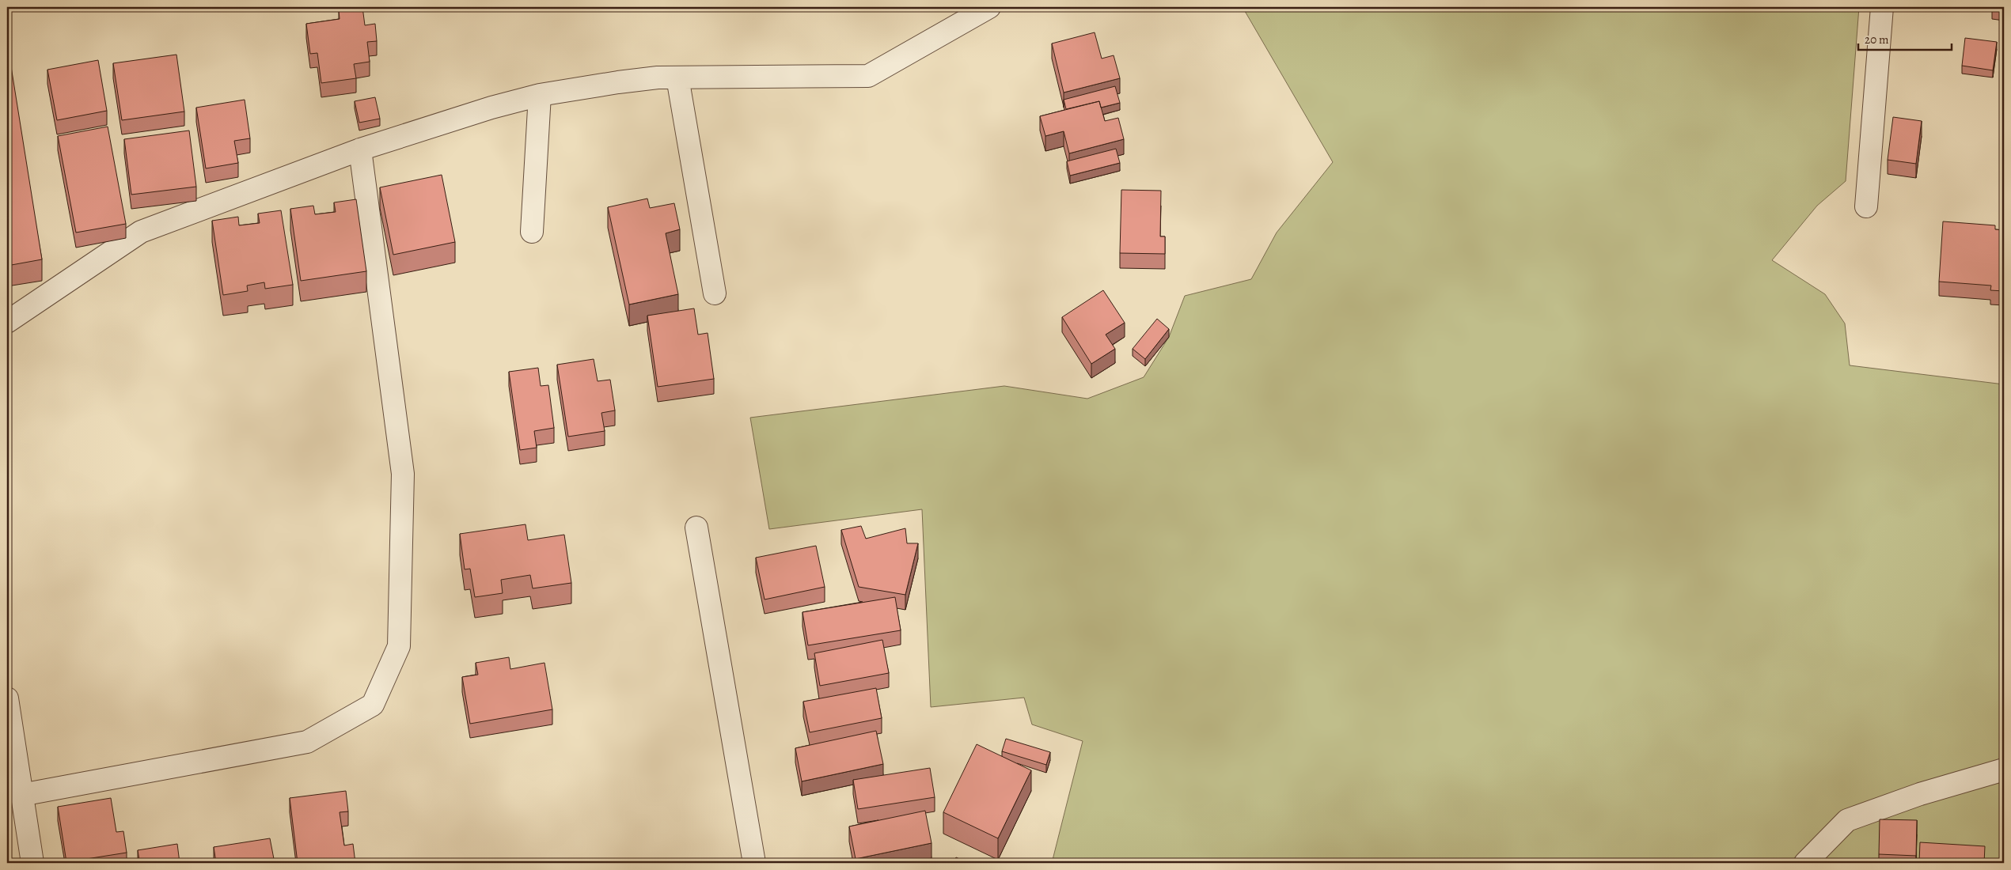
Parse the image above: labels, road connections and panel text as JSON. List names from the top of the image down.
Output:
{
  "scale_bar": "20 m"
}
